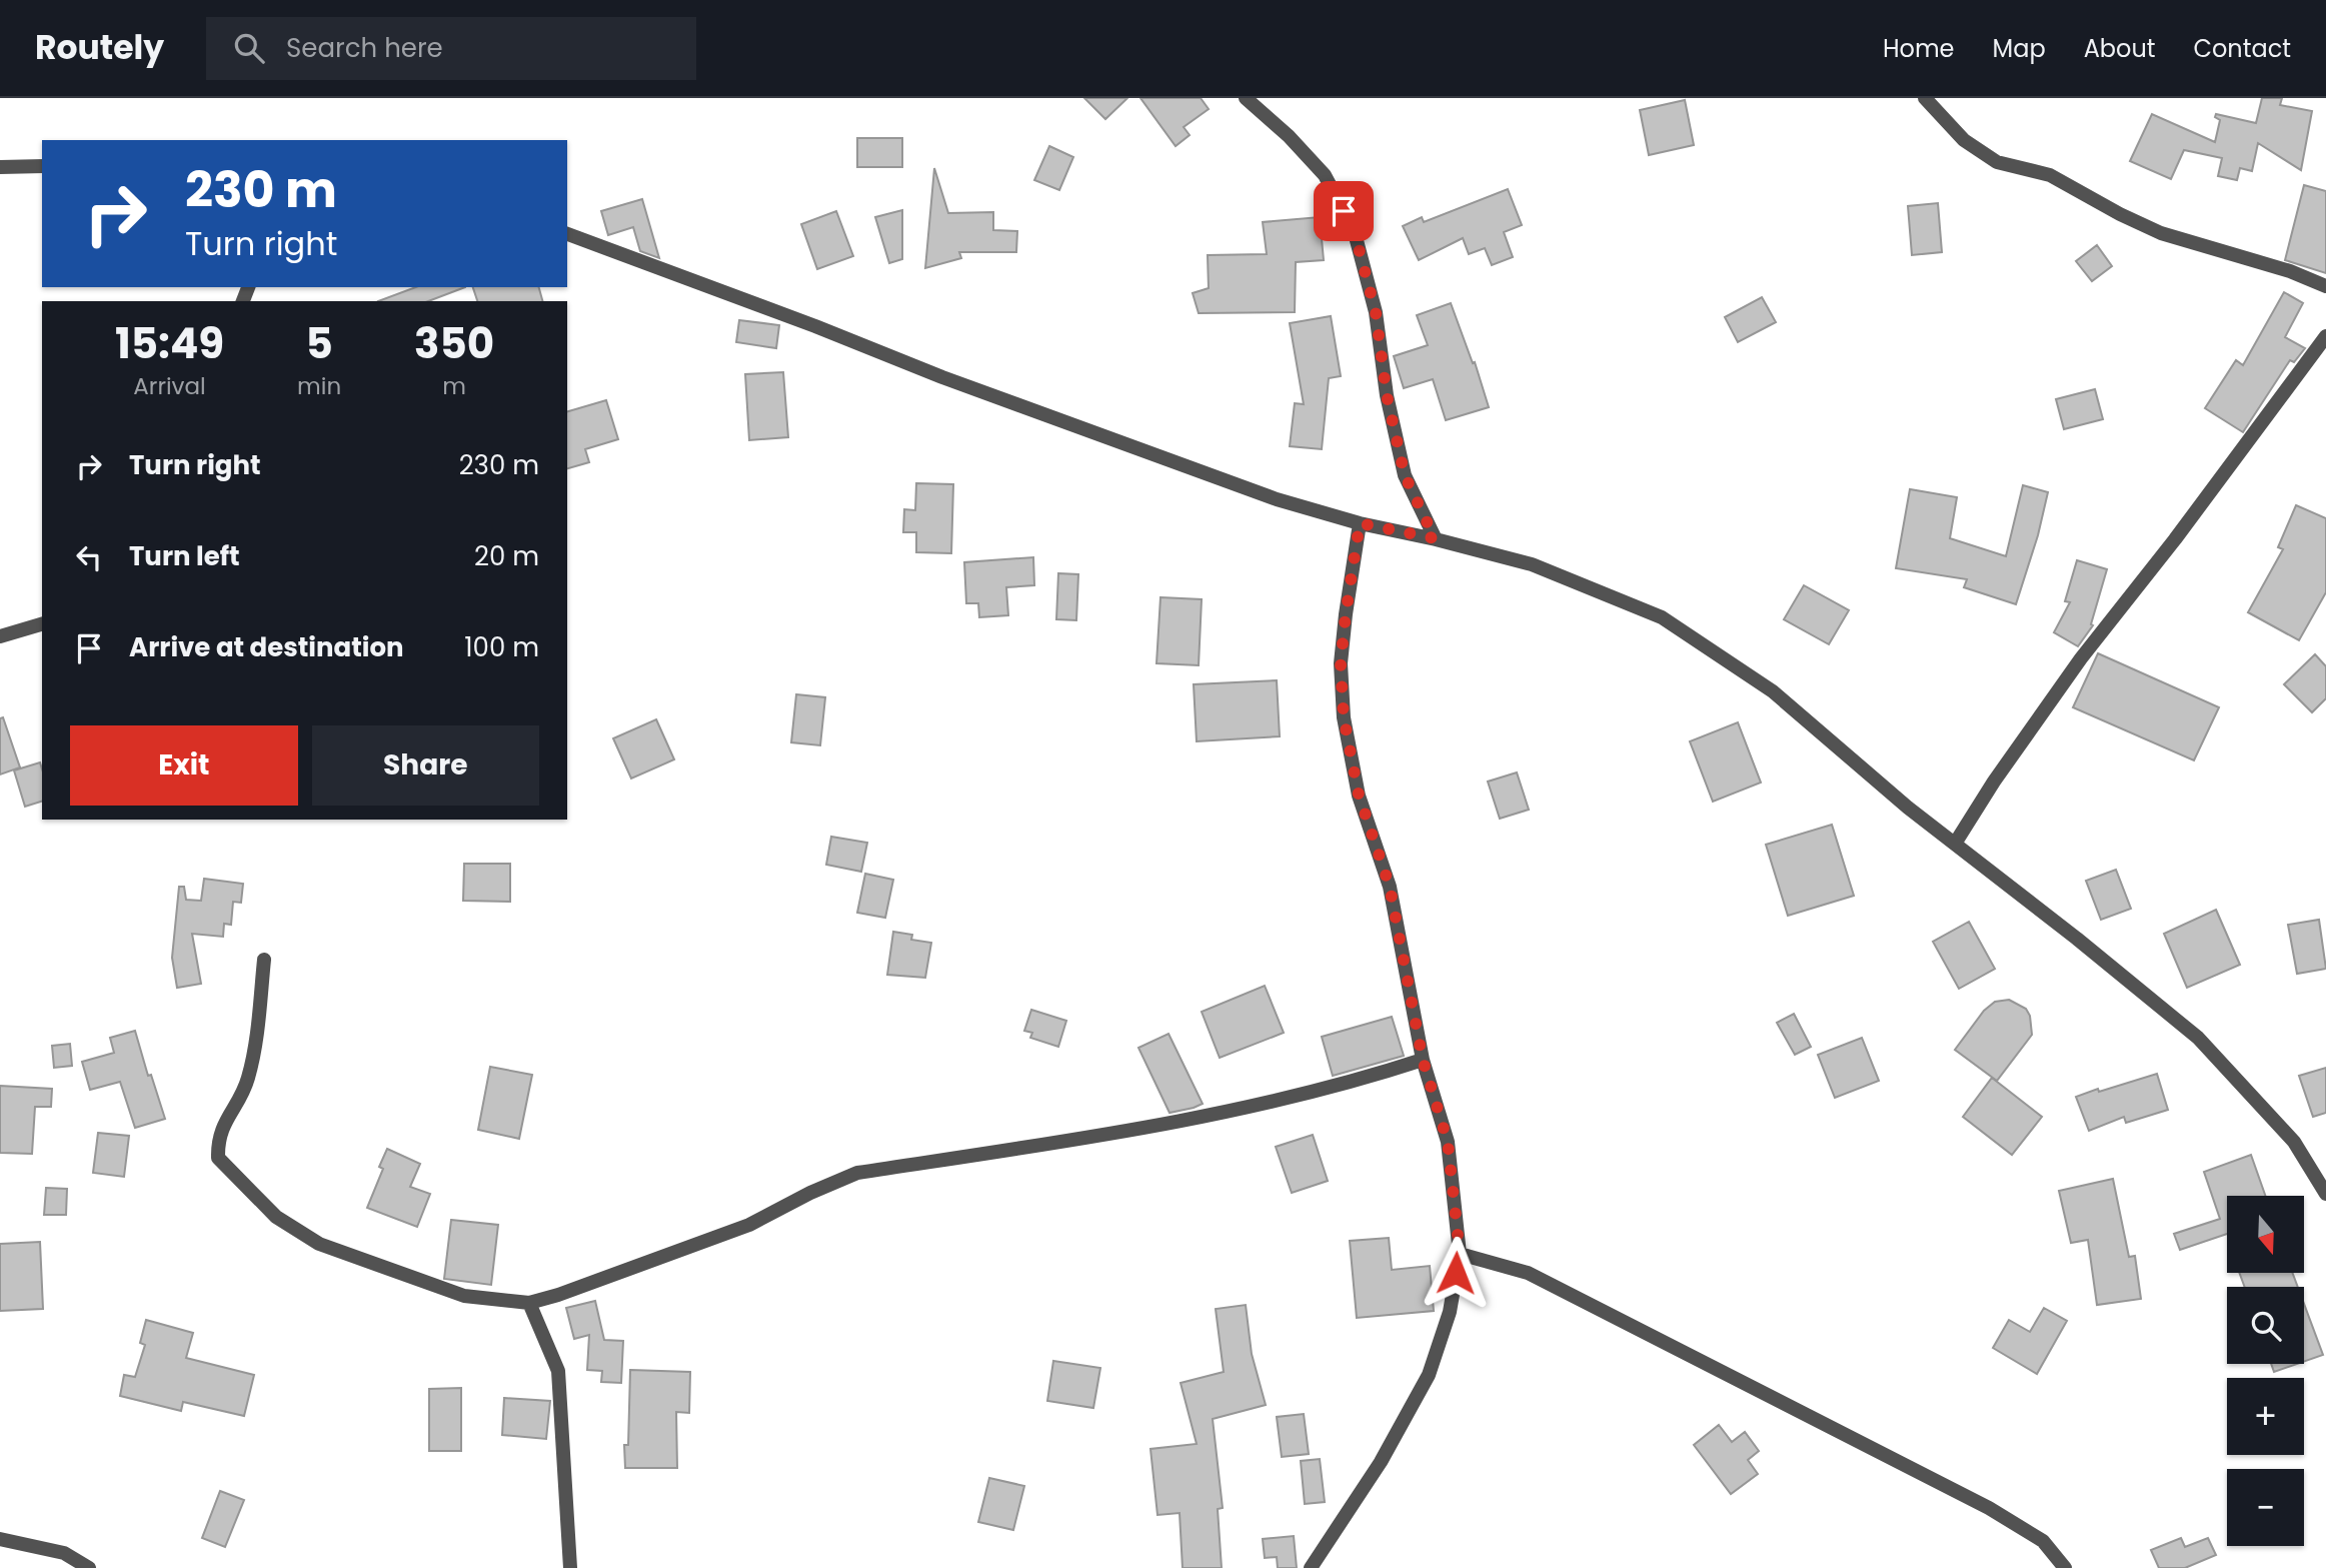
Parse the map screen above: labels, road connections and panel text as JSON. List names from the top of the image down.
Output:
{
  "north": "bottom",
  "page": {
    "header": "Routely",
    "search": "Search here",
    "nav": [
      "Home",
      "Map",
      "About",
      "Contact"
    ],
    "turn": ["230 m", "Turn right"],
    "eta": [
      "15:49",
      "Arrival",
      "5",
      "min",
      "350",
      "m"
    ],
    "list": [
      {
        "name": "Turn right",
        "value": "230 m"
      },
      {
        "name": "Turn left",
        "value": "20 m"
      },
      {
        "name": "Arrive at destination",
        "value": "100 m"
      }
    ],
    "buttons": ["Exit", "Share"],
    "map_buttons": ["+", "−"]
  }
}
